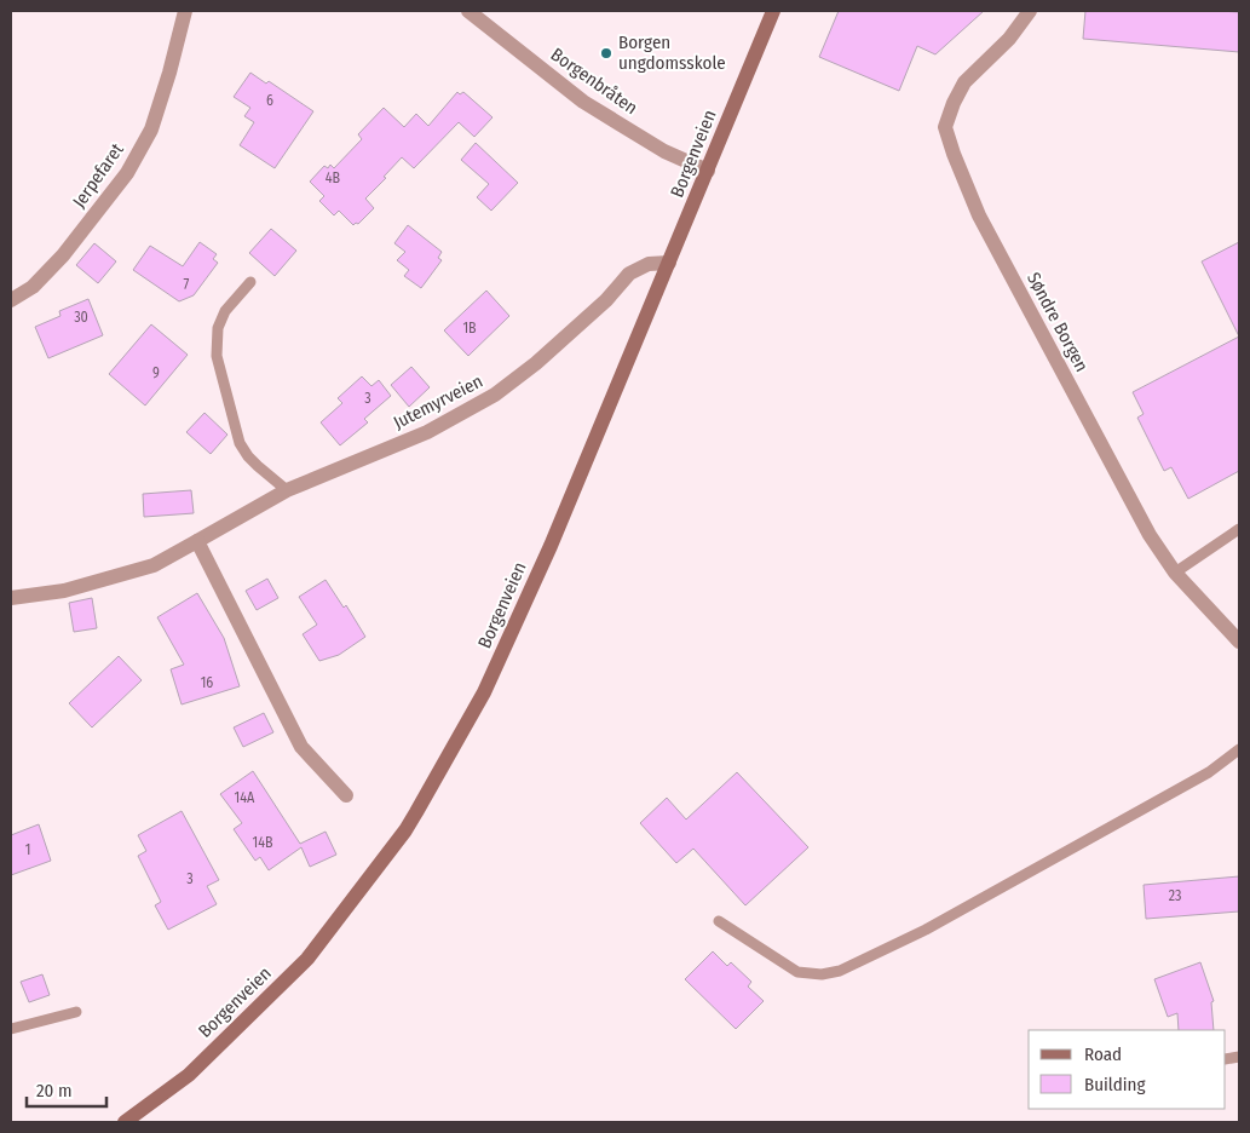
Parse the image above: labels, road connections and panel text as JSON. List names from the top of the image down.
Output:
{
  "streets": {
    "street": [
      "Borgenbråten",
      "Borgenveien",
      "Jerpefaret",
      "Søndre Borgen",
      "Jutemyrveien"
    ]
  },
  "crossings": [
    ["Borgenbråten", "Borgenveien"],
    ["Borgenveien", "Jutemyrveien"]
  ],
  "places": ["Borgen ungdomsskole"],
  "house_numbers": [
    "6",
    "4B",
    "7",
    "30",
    "1B",
    "9",
    "3",
    "16",
    "14A",
    "14B",
    "1",
    "3",
    "23"
  ],
  "legend": ["Road", "Building"],
  "scale_bar": "20 m"
}
